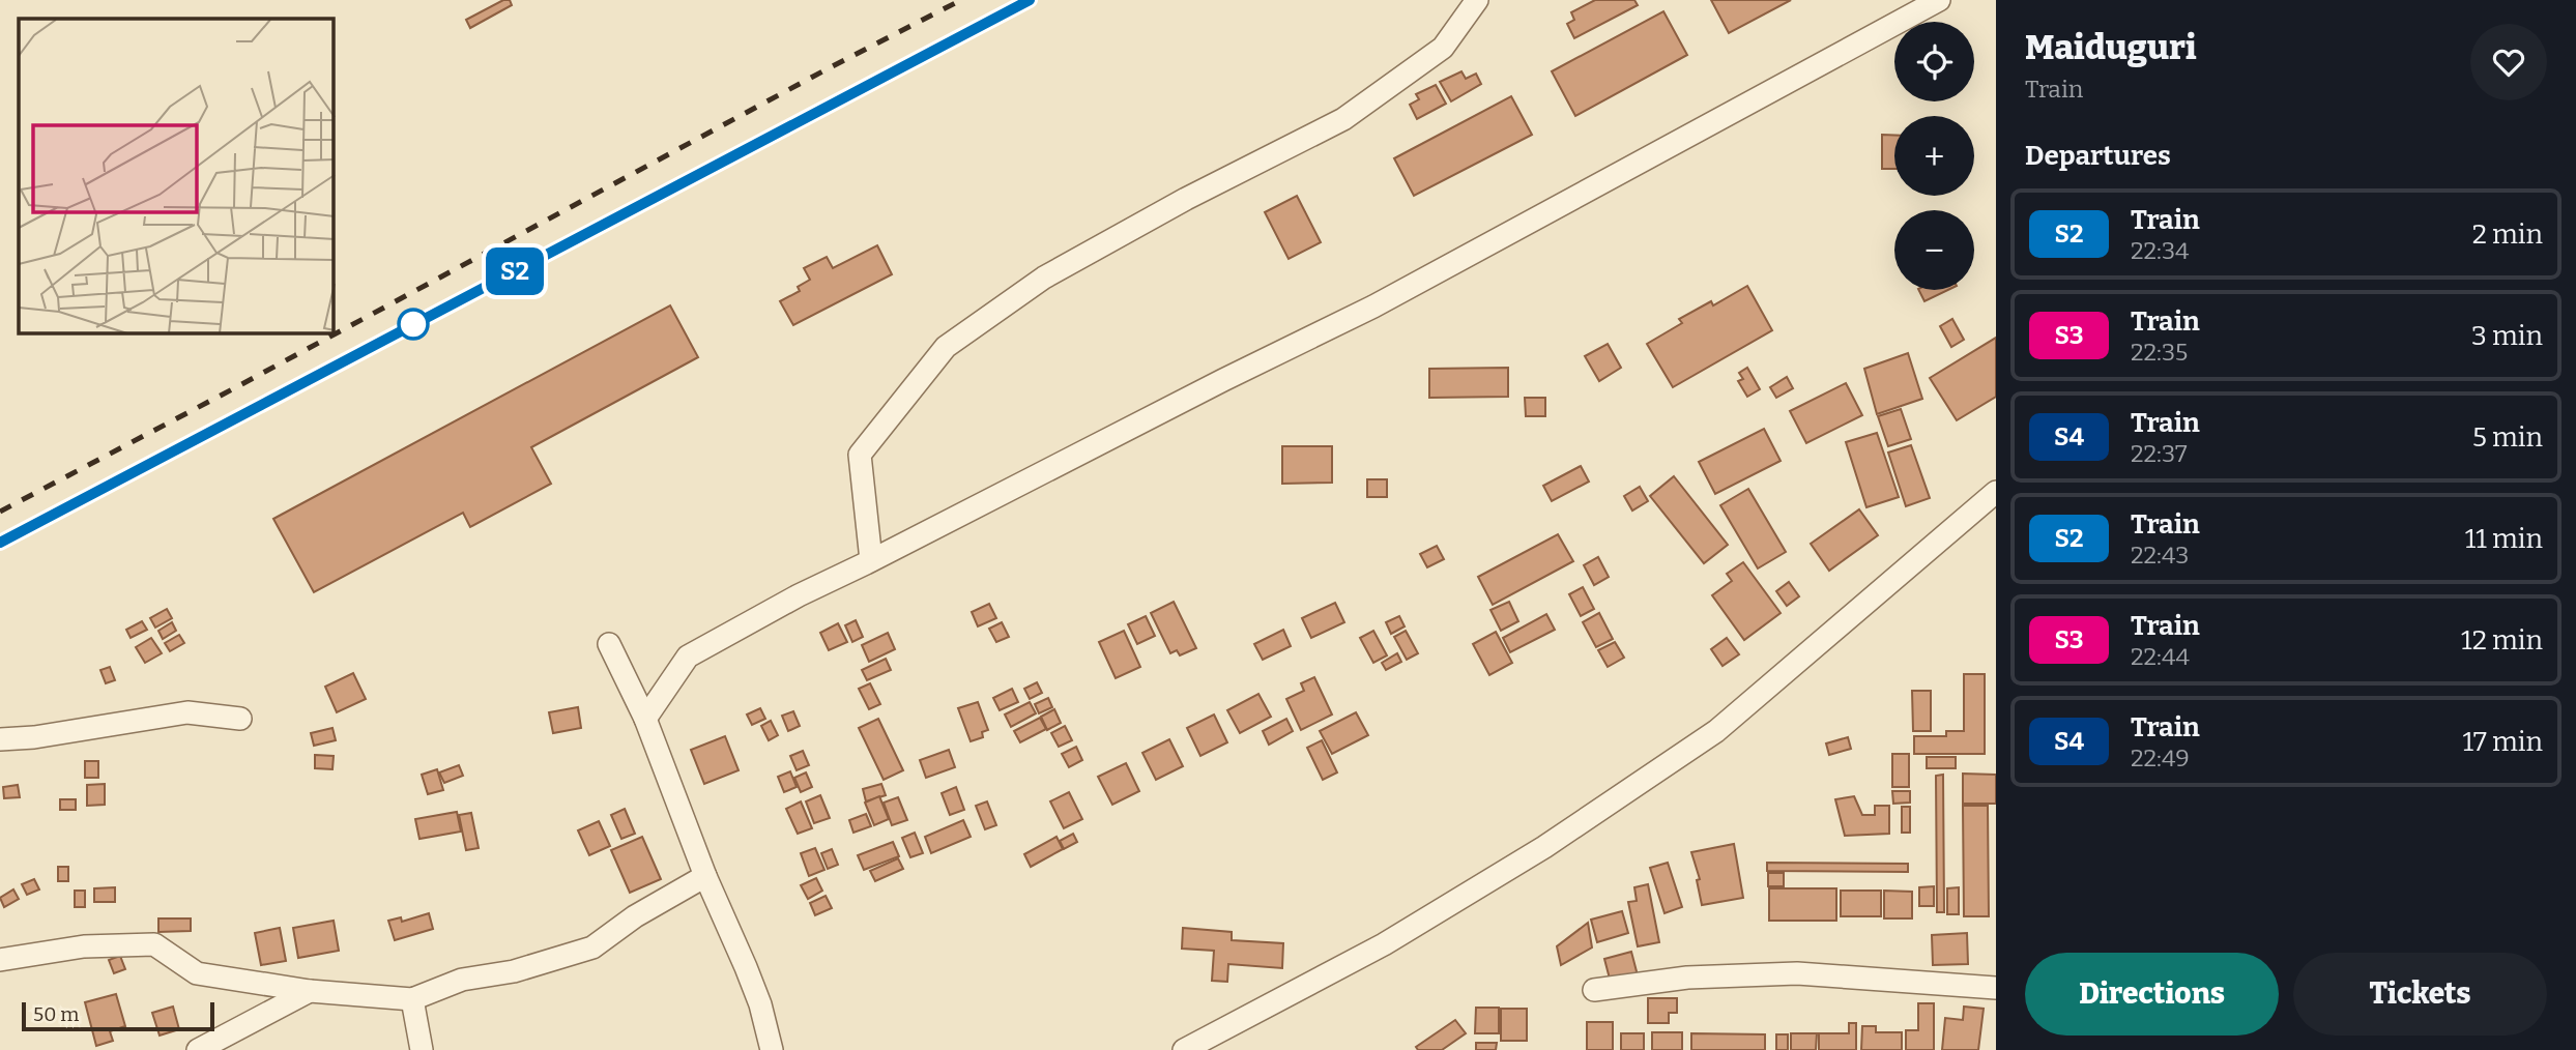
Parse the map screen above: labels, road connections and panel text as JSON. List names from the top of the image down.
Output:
{
  "scale_bar": "50 m",
  "page": {
    "on_map": "S2",
    "heading": [
      ["Maiduguri", "Train"],
      "Departures"
    ],
    "map_buttons": ["+", "−"],
    "list": [
      {
        "mark": "S2",
        "name": "Train",
        "note": "22:34",
        "value": "2 min"
      },
      {
        "mark": "S3",
        "name": "Train",
        "note": "22:35",
        "value": "3 min"
      },
      {
        "mark": "S4",
        "name": "Train",
        "note": "22:37",
        "value": "5 min"
      },
      {
        "mark": "S2",
        "name": "Train",
        "note": "22:43",
        "value": "11 min"
      },
      {
        "mark": "S3",
        "name": "Train",
        "note": "22:44",
        "value": "12 min"
      },
      {
        "mark": "S4",
        "name": "Train",
        "note": "22:49",
        "value": "17 min"
      }
    ],
    "buttons": ["Directions", "Tickets"],
    "scale": "50 m"
  }
}
